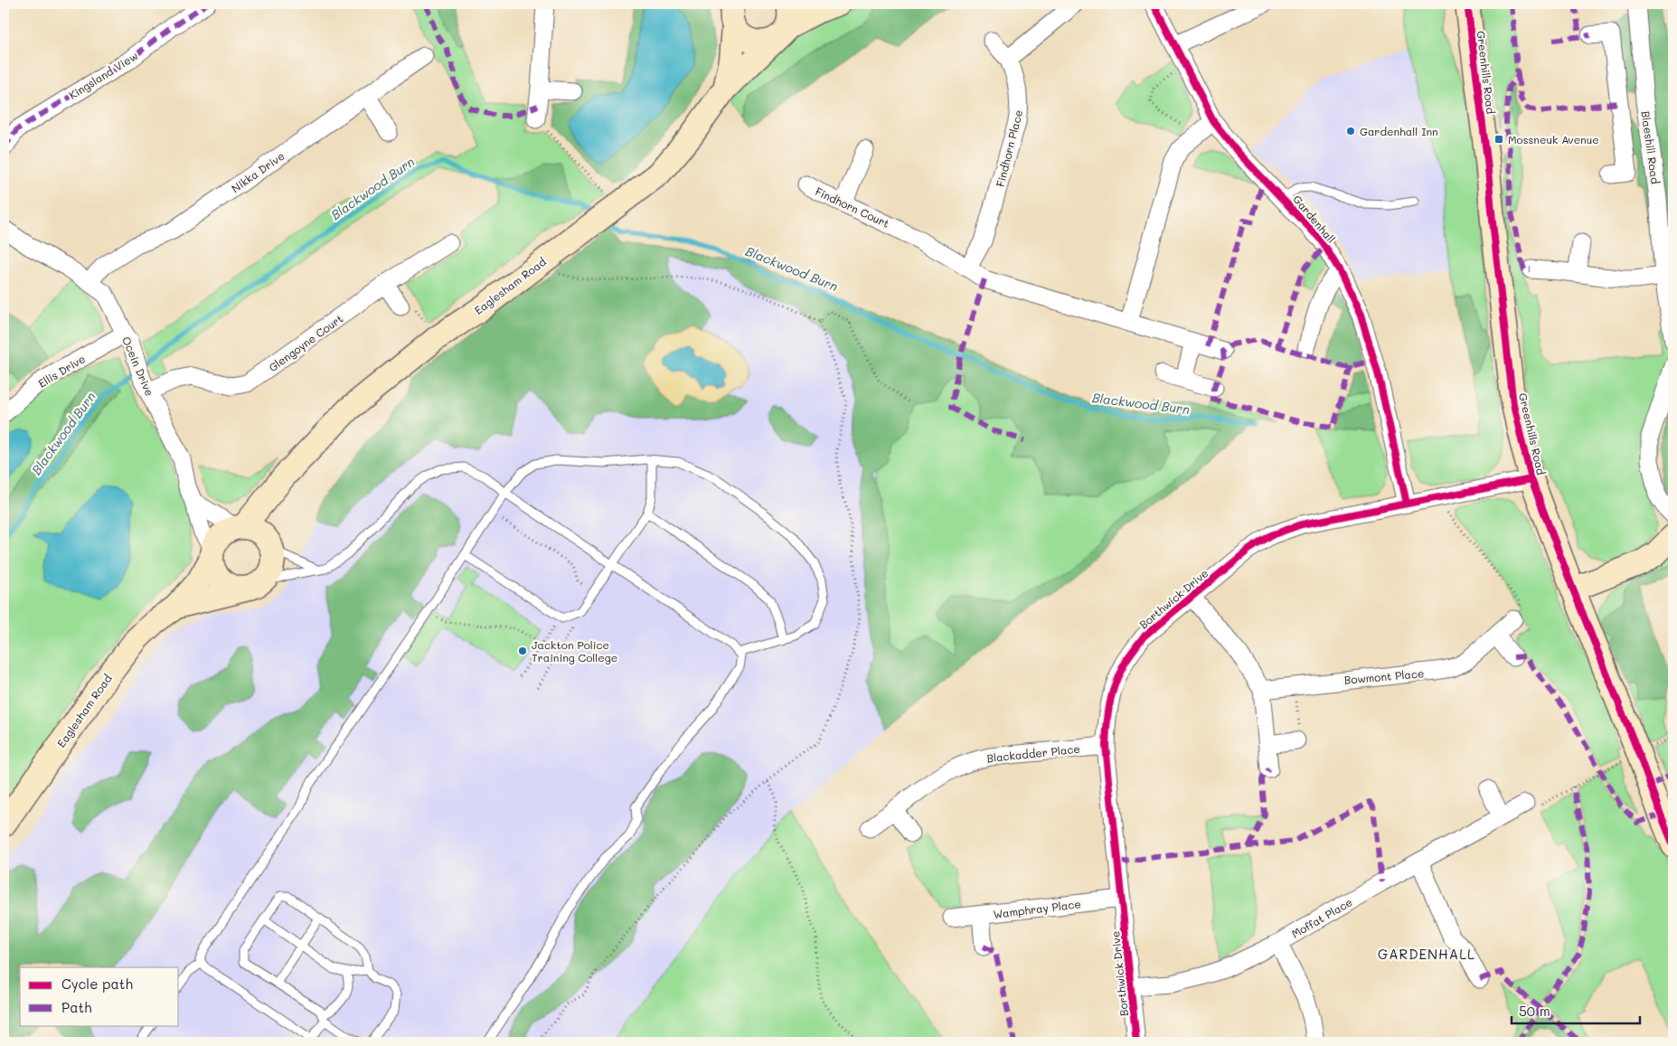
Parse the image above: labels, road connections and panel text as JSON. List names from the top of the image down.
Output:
{
  "streets": {
    "main road": ["Greenhills Road", "Eaglesham Road"],
    "street": [
      "Kingsland View",
      "Blaeshill Road",
      "Findhorn Place",
      "Nikka Drive",
      "Findhorn Court",
      "Gardenhall",
      "Glengoyne Court",
      "Ocein Drive",
      "Ellis Drive",
      "Borthwick Drive",
      "Bowmont Place",
      "Blackadder Place",
      "Wamphray Place",
      "Moffat Place"
    ]
  },
  "crossings": [
    ["Greenhills Road", "Borthwick Drive"],
    ["Findhorn Place", "Findhorn Court"],
    ["Nikka Drive", "Ocein Drive"],
    ["Gardenhall", "Borthwick Drive"],
    ["Eaglesham Road", "Ocein Drive"],
    ["Glengoyne Court", "Ocein Drive"],
    ["Ocein Drive", "Ellis Drive"],
    ["Borthwick Drive", "Blackadder Place"],
    ["Borthwick Drive", "Wamphray Place"],
    ["Borthwick Drive", "Moffat Place"]
  ],
  "districts": ["GARDENHALL"],
  "water": ["Blackwood Burn"],
  "places": {
    "other": ["Gardenhall Inn", "Jackton Police Training College"],
    "transit": ["Mossneuk Avenue"]
  },
  "legend": ["Cycle path", "Path"],
  "scale_bar": "50 m"
}
